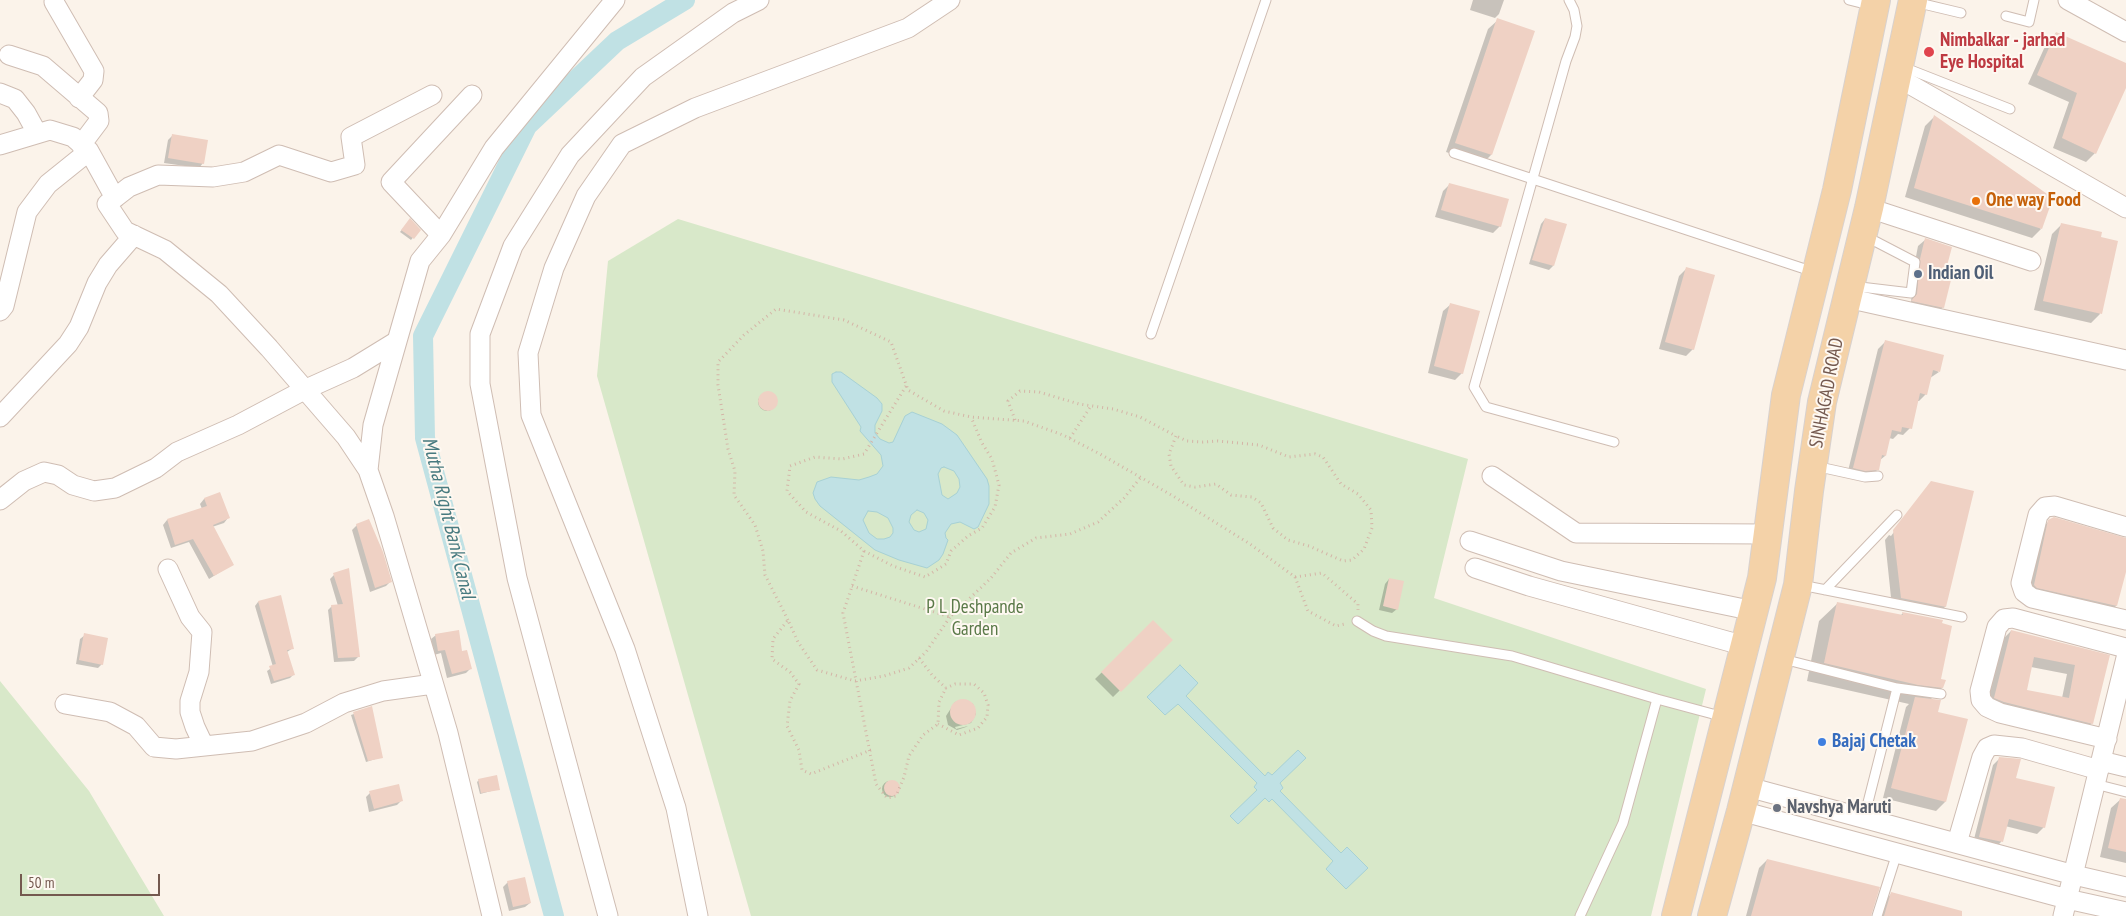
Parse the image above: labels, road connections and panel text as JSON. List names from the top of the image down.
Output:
{
  "streets": {
    "main road": ["SINHAGAD ROAD"]
  },
  "water": ["Mutha Right Bank Canal"],
  "parks": ["P L Deshpande Garden"],
  "places": [
    "Nimbalkar - jarhad Eye Hospital",
    "One way Food",
    "Indian Oil",
    "Bajaj Chetak",
    "Navshya Maruti"
  ],
  "scale_bar": "50 m"
}
